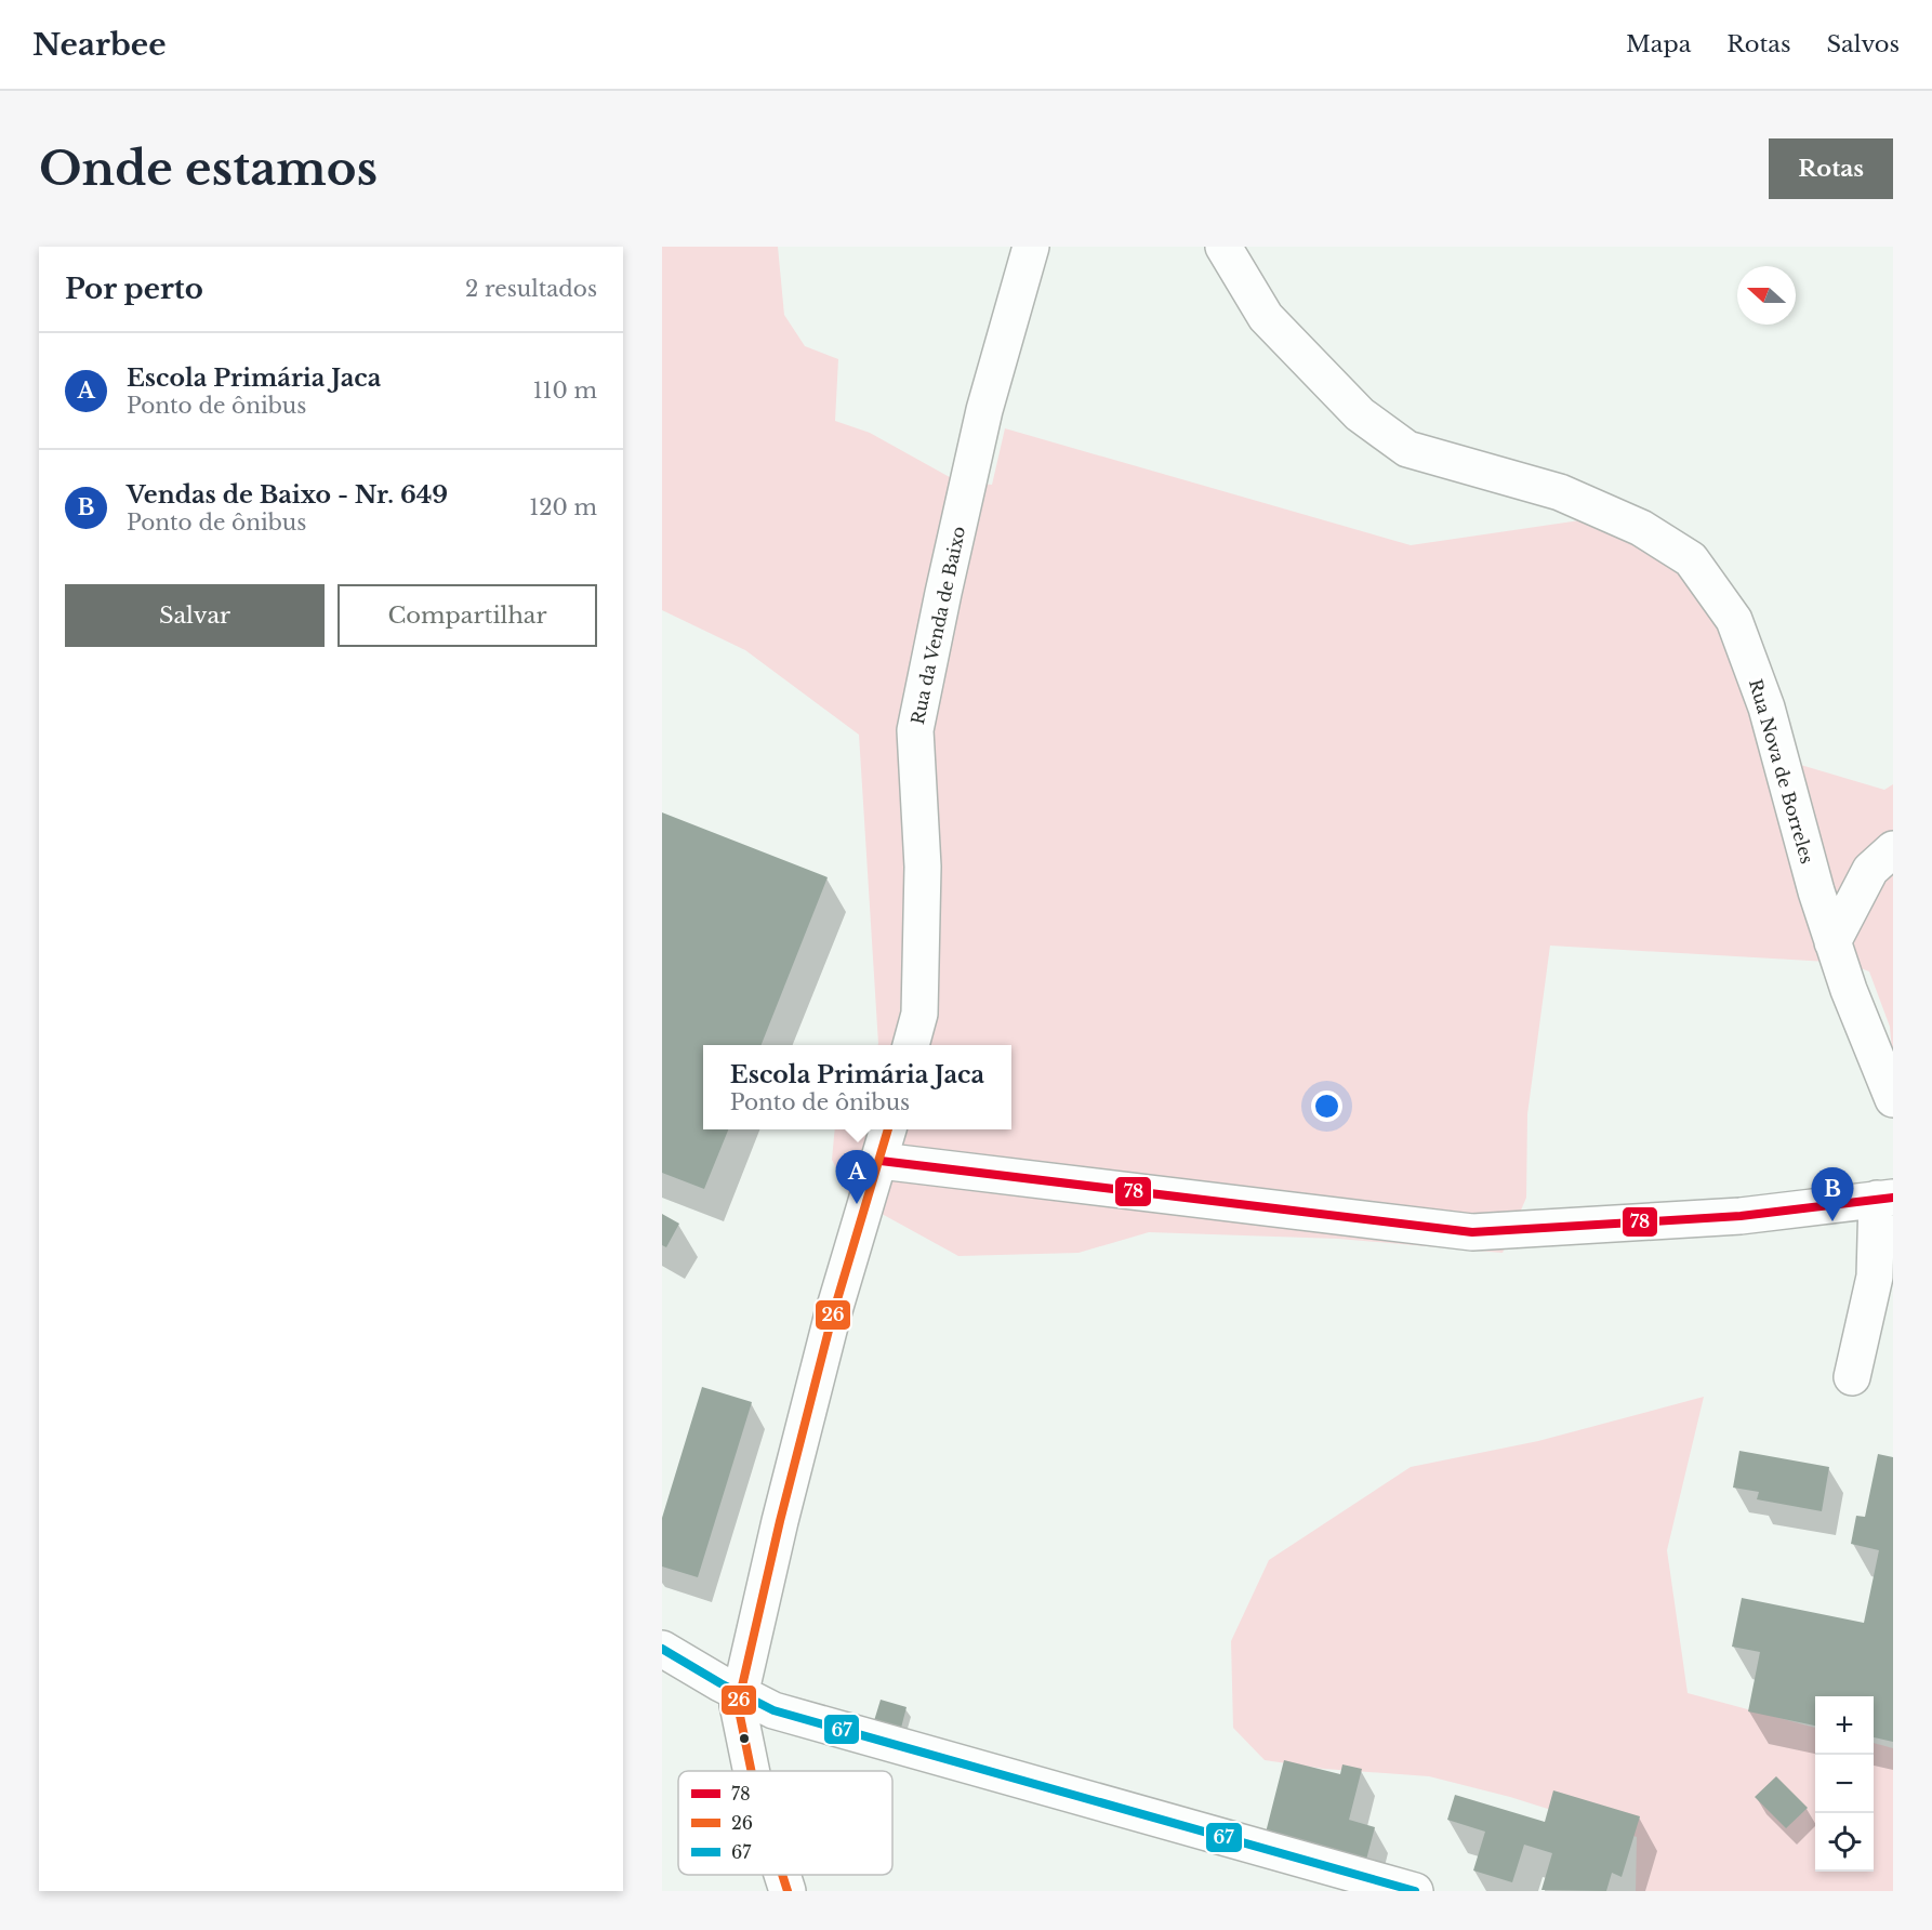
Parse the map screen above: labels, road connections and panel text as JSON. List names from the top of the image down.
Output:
{
  "streets": {
    "street": ["Rua da Venda de Baixo", "Rua Nova de Borreles"]
  },
  "lines": ["transit line 26", "transit line 78", "transit line 67"],
  "legend": ["78", "26", "67"],
  "north": "left",
  "page": {
    "header": "Nearbee",
    "nav": ["Mapa", "Rotas", "Salvos"],
    "buttons": [
      "Rotas",
      ["Salvar", "Compartilhar"]
    ],
    "title": "Onde estamos",
    "heading": ["Por perto", "2 resultados"],
    "list": [
      {
        "mark": "A",
        "name": "Escola Primária Jaca",
        "note": "Ponto de ônibus",
        "value": "110 m"
      },
      {
        "mark": "B",
        "name": "Vendas de Baixo - Nr. 649",
        "note": "Ponto de ônibus",
        "value": "120 m"
      }
    ],
    "popup": ["Escola Primária Jaca", "Ponto de ônibus"],
    "pins": ["A", "B"],
    "map_buttons": ["+", "−"]
  }
}
